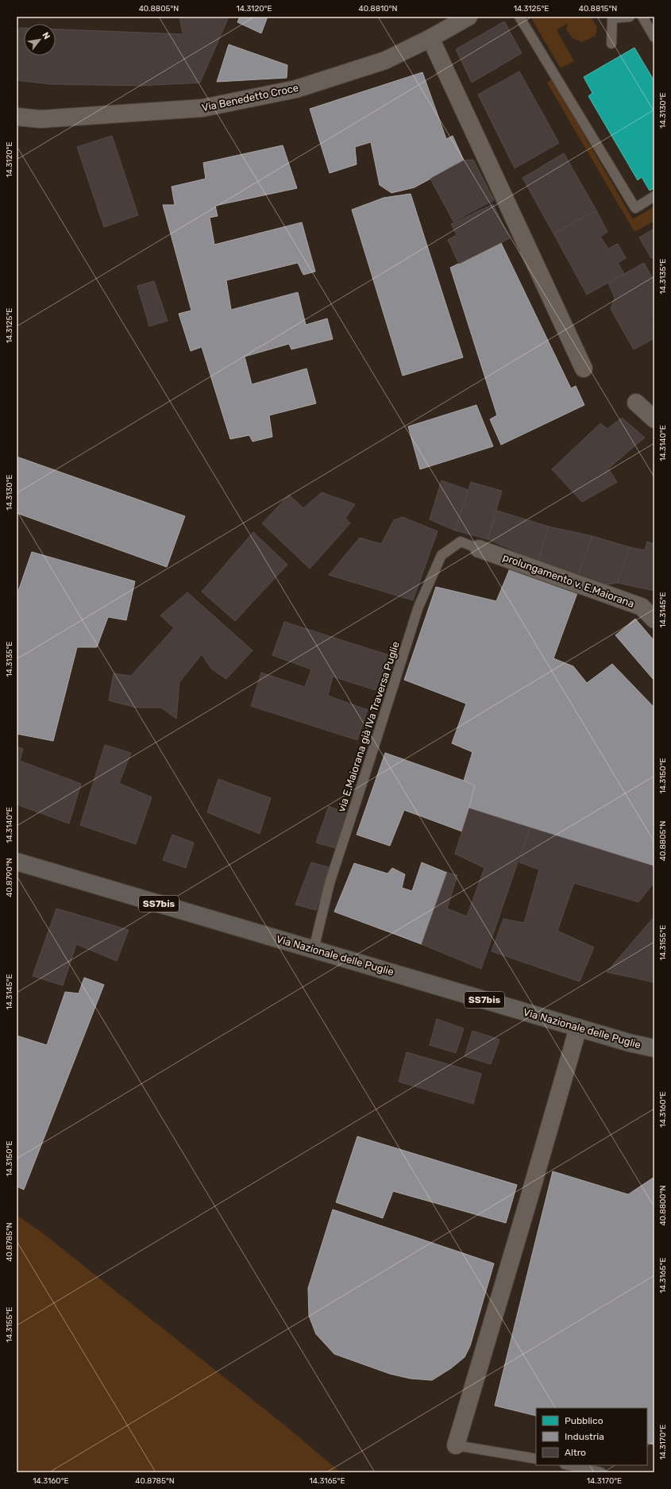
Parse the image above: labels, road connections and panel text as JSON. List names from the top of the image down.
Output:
{
  "streets": {
    "main road": ["SS7bis", "Via Nazionale delle Puglie"],
    "street": ["Via Benedetto Croce", "prolungamento v. E.Maiorana"],
    "lane": ["via E.Maiorana già IVa Traversa Puglie"]
  },
  "crossings": [
    ["prolungamento v. E.Maiorana", "via E.Maiorana già IVa Traversa Puglie"],
    ["via E.Maiorana già IVa Traversa Puglie", "Via Nazionale delle Puglie"]
  ],
  "legend": ["Pubblico", "Industria", "Altro"],
  "north": "top right",
  "coordinates": [
    "40.8805°N",
    "14.3120°E",
    "40.8810°N",
    "14.3125°E",
    "40.8815°N",
    "14.3130°E",
    "14.3135°E",
    "14.3140°E",
    "14.3145°E",
    "14.3150°E",
    "40.8790°N",
    "14.3155°E",
    "14.3160°E",
    "40.8800°N",
    "40.8785°N",
    "14.3165°E",
    "14.3170°E"
  ]
}
